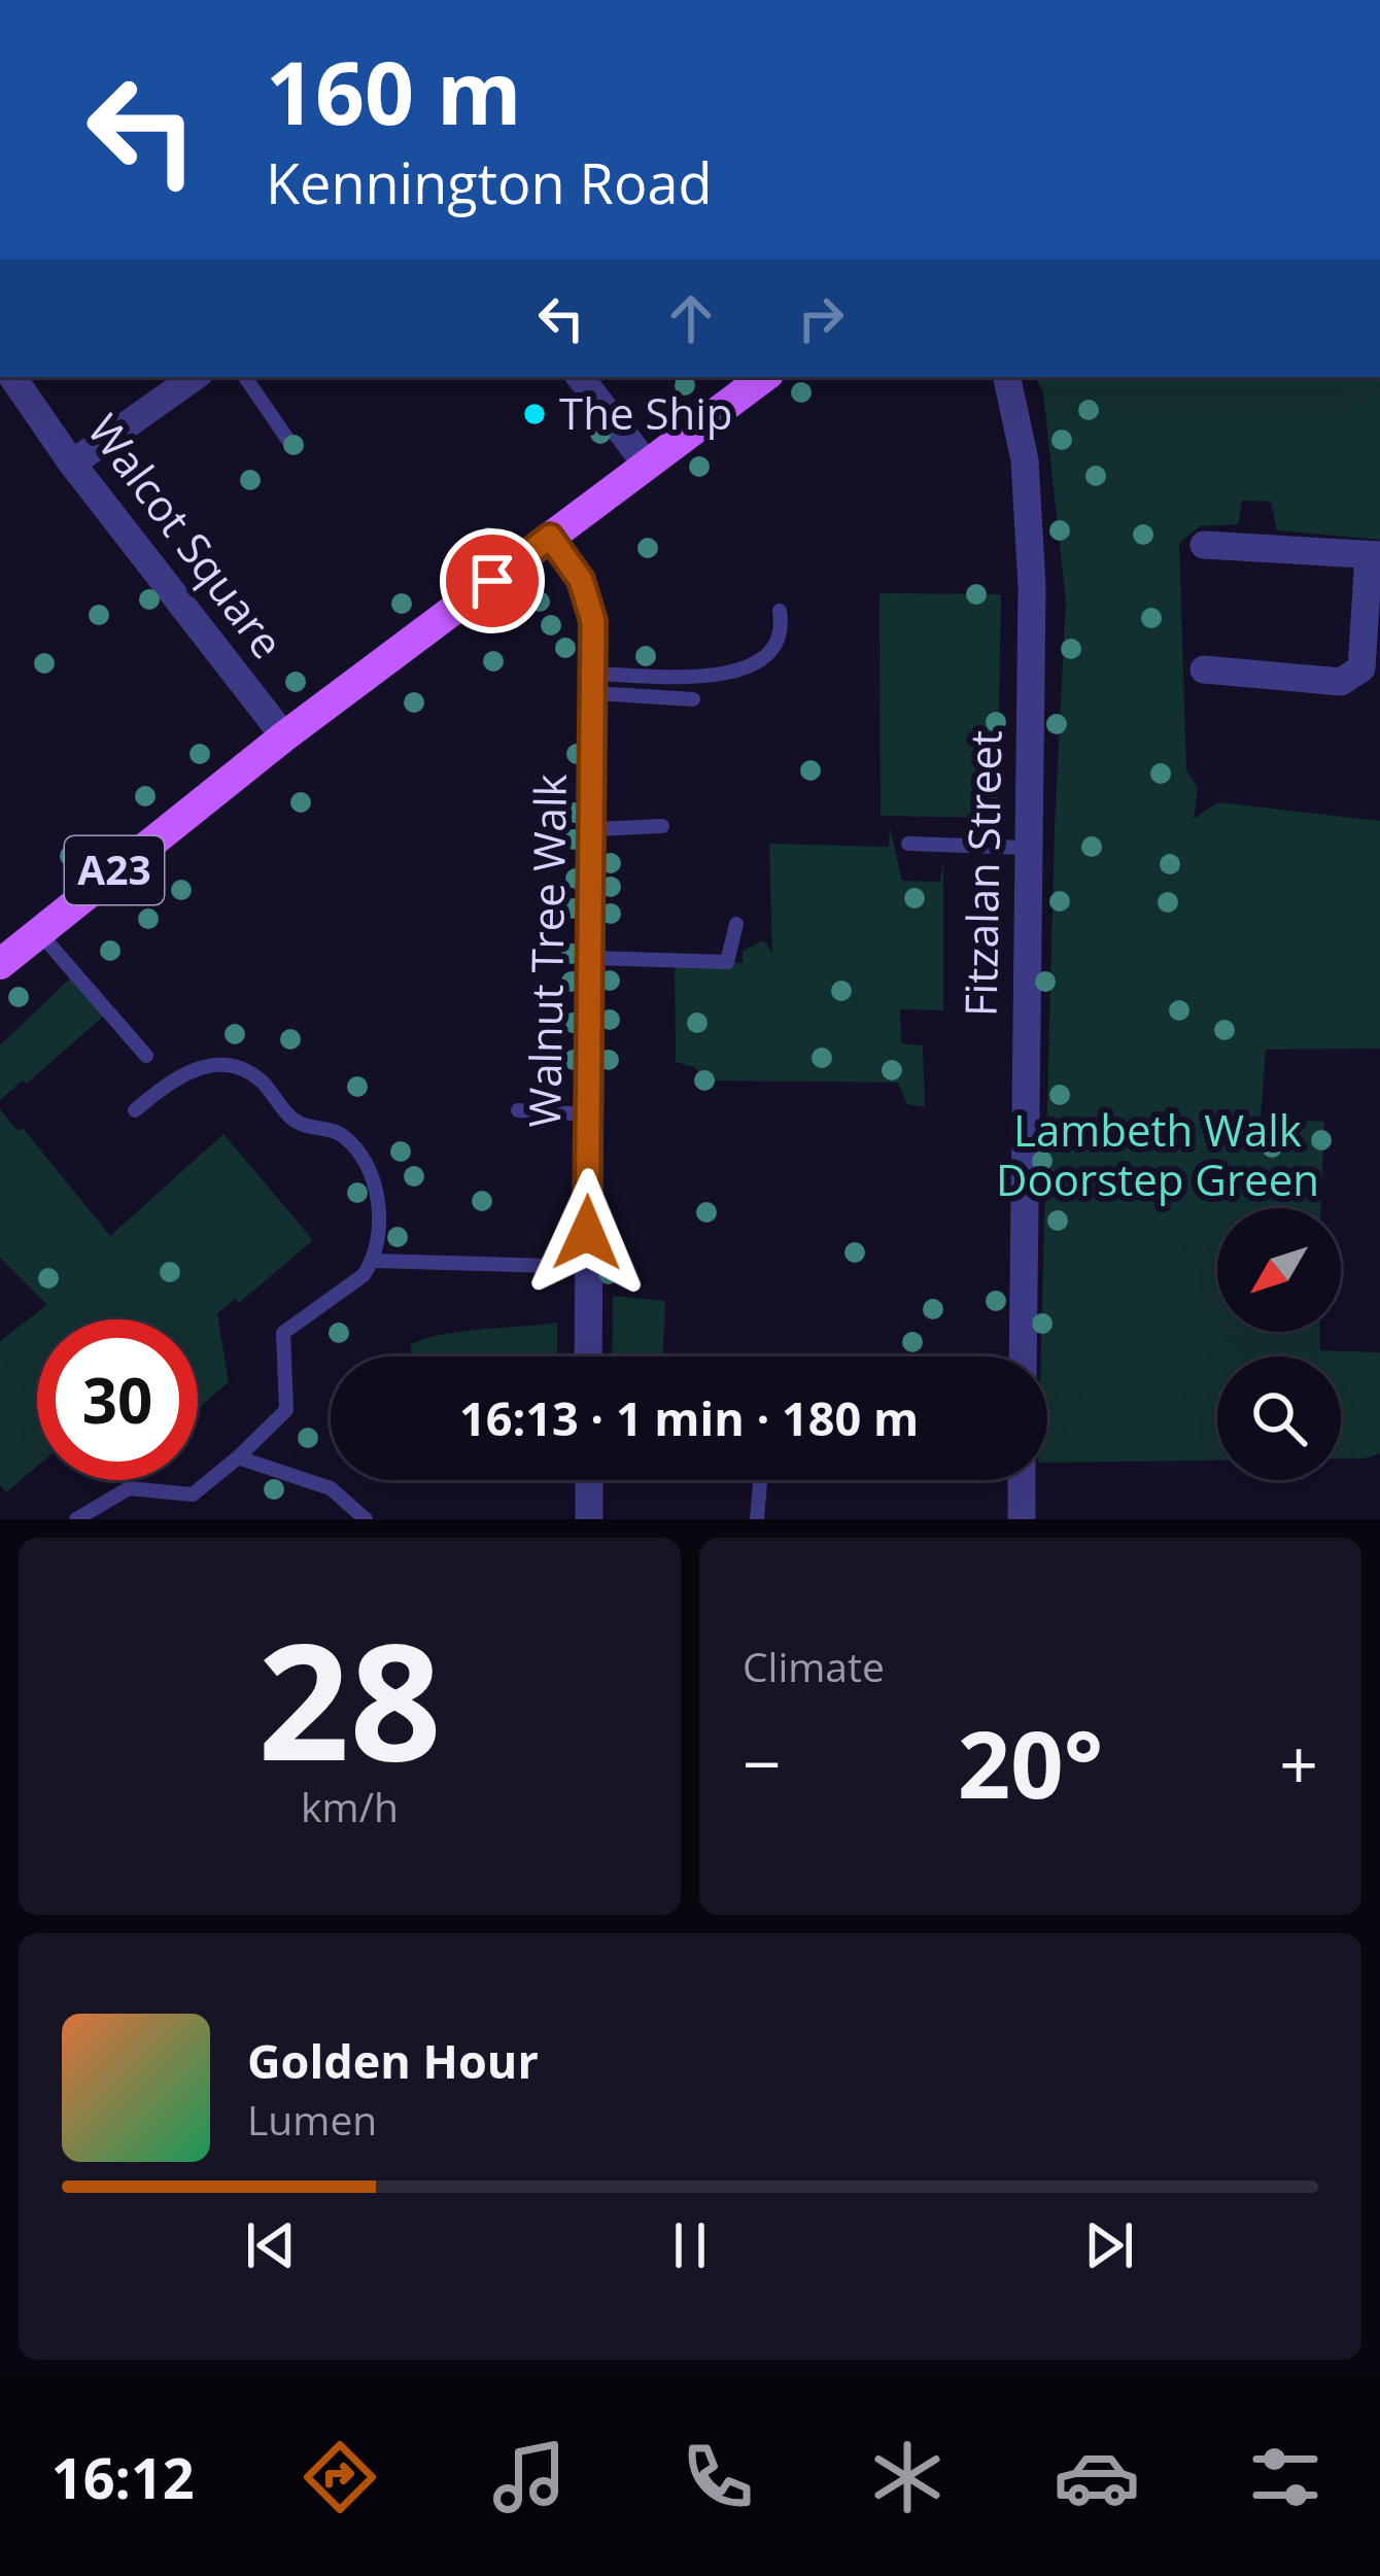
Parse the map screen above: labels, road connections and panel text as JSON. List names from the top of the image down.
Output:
{
  "streets": {
    "main road": ["A23"],
    "street": ["Walcot Square", "Fitzalan Street", "Walnut Tree Walk"]
  },
  "crossings": [
    ["Walcot Square", "A23"],
    ["A23", "Walnut Tree Walk"]
  ],
  "parks": ["Lambeth Walk Doorstep Green"],
  "places": ["The Ship"],
  "north": "bottom left",
  "page": {
    "turn": ["160 m", "Kennington Road"],
    "limit": "30",
    "trip": "16:13 · 1 min · 180 m",
    "tile": [
      ["28", "km/h"],
      "Climate"
    ],
    "heat": ["−", "20°", "+"],
    "song": ["Golden Hour", "Lumen"],
    "tabs": "16:12"
  }
}
